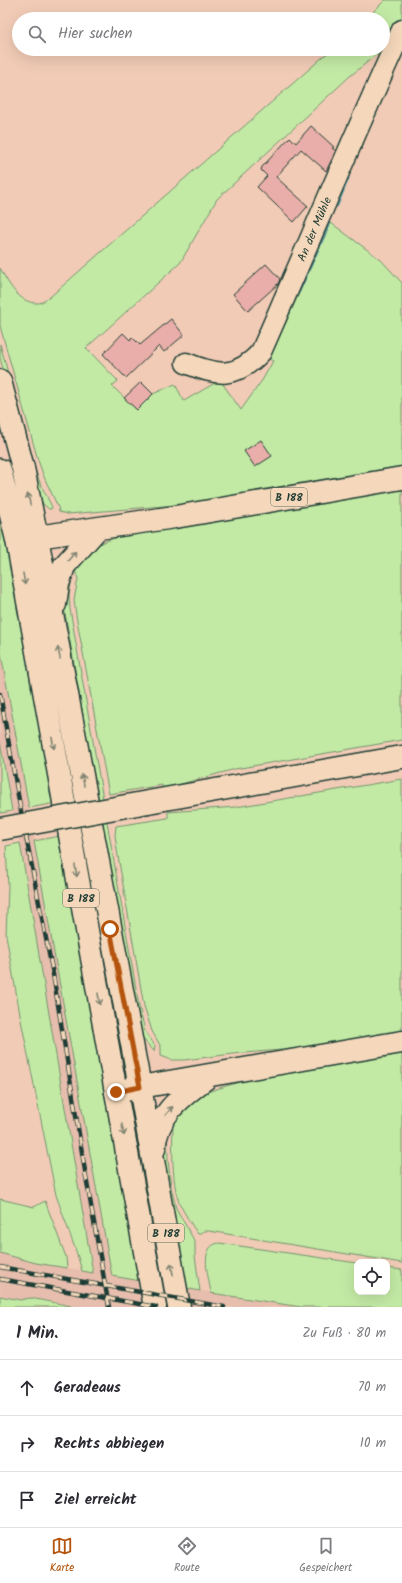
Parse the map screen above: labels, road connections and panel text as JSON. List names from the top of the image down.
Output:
{
  "streets": {
    "main road": ["B 188"],
    "street": ["An der Mühle"]
  },
  "page": {
    "search": "Hier suchen",
    "heading": ["1 Min.", "Zu Fuß · 80 m"],
    "list": [
      ["Geradeaus", "70 m"],
      ["Rechts abbiegen", "10 m"],
      "Ziel erreicht"
    ],
    "nav": ["Karte", "Route", "Gespeichert"]
  }
}
